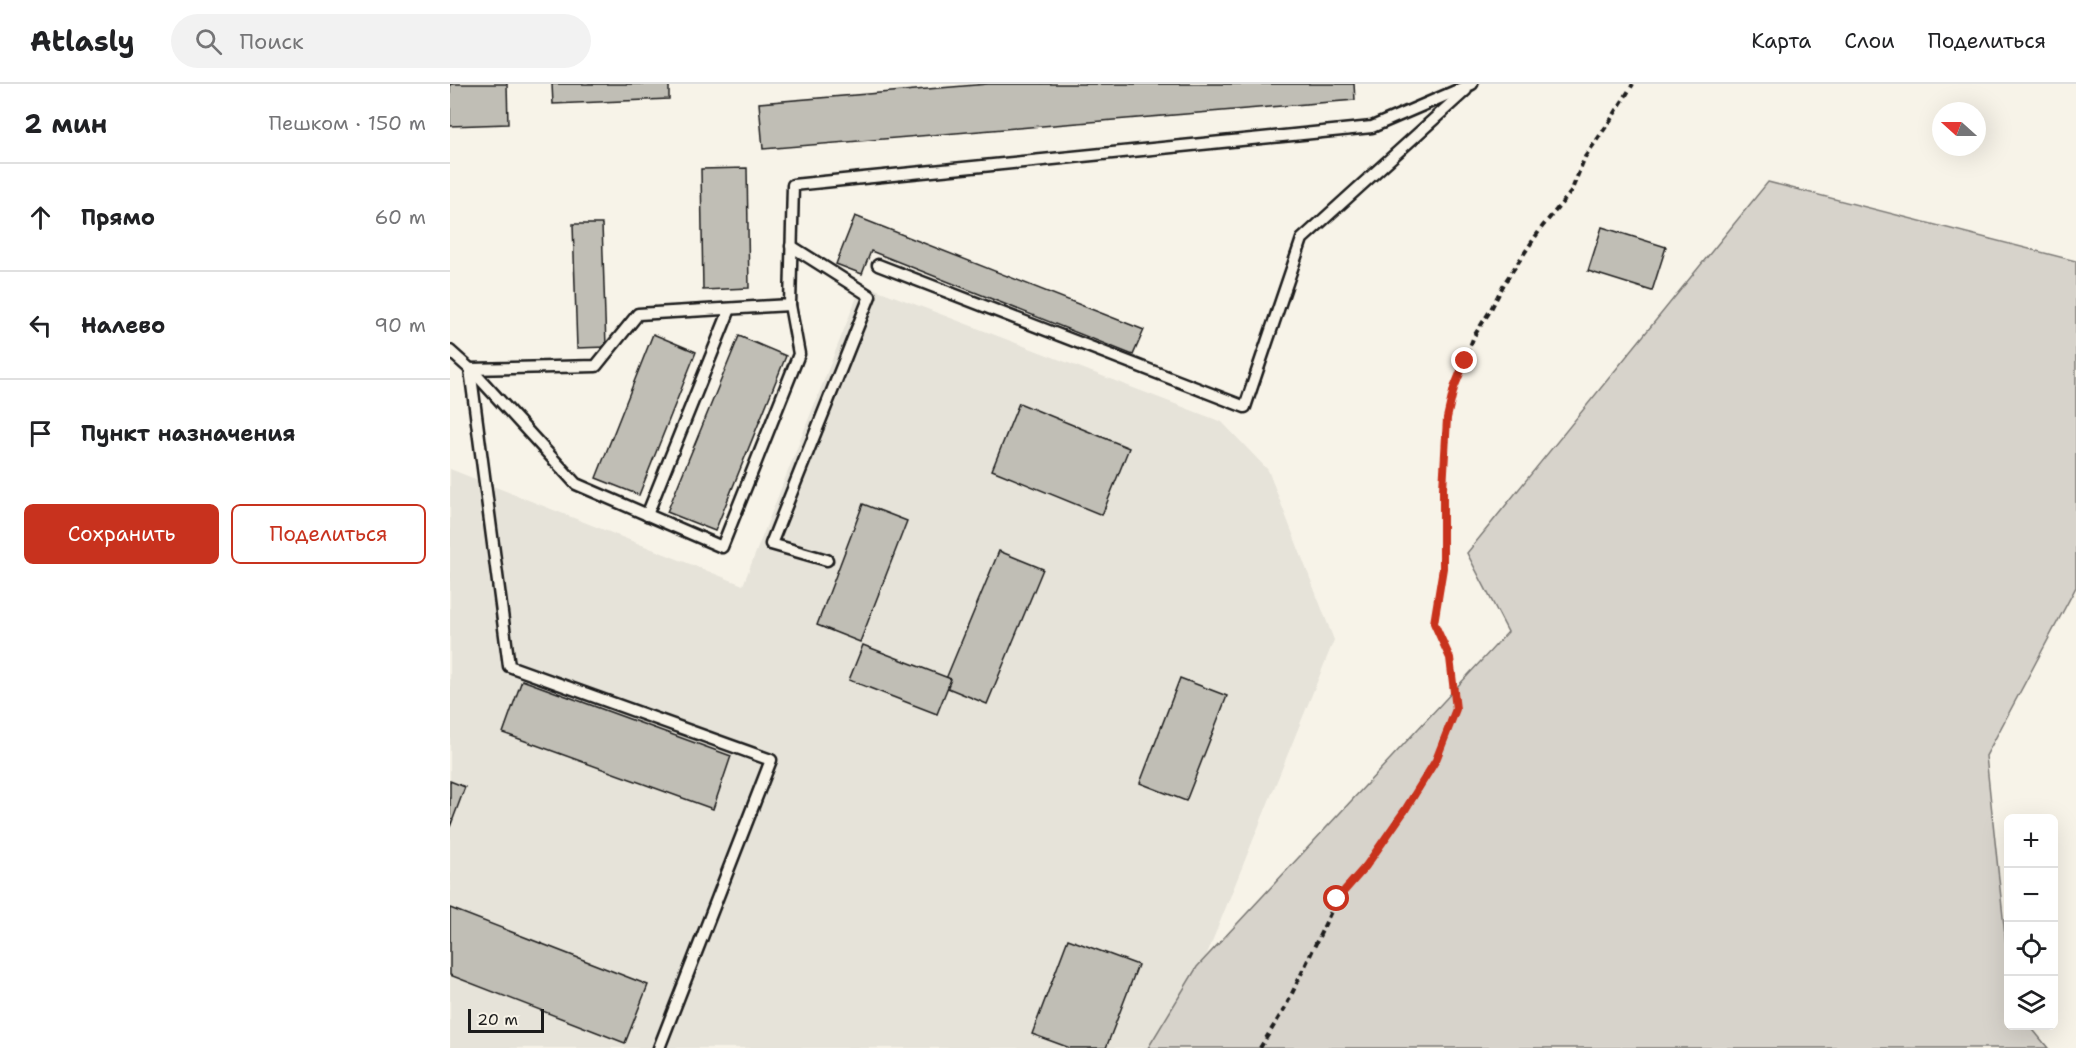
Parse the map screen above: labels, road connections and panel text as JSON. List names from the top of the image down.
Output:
{
  "scale_bar": "20 m",
  "north": "left",
  "page": {
    "header": "Atlasly",
    "search": "Поиск",
    "nav": ["Карта", "Слои", "Поделиться"],
    "heading": ["2 мин", "Пешком · 150 m"],
    "list": [
      ["Прямо", "60 m"],
      ["Налево", "90 m"],
      "Пункт назначения"
    ],
    "buttons": ["Сохранить", "Поделиться"],
    "map_buttons": ["+", "−"],
    "scale": "20 m"
  }
}
